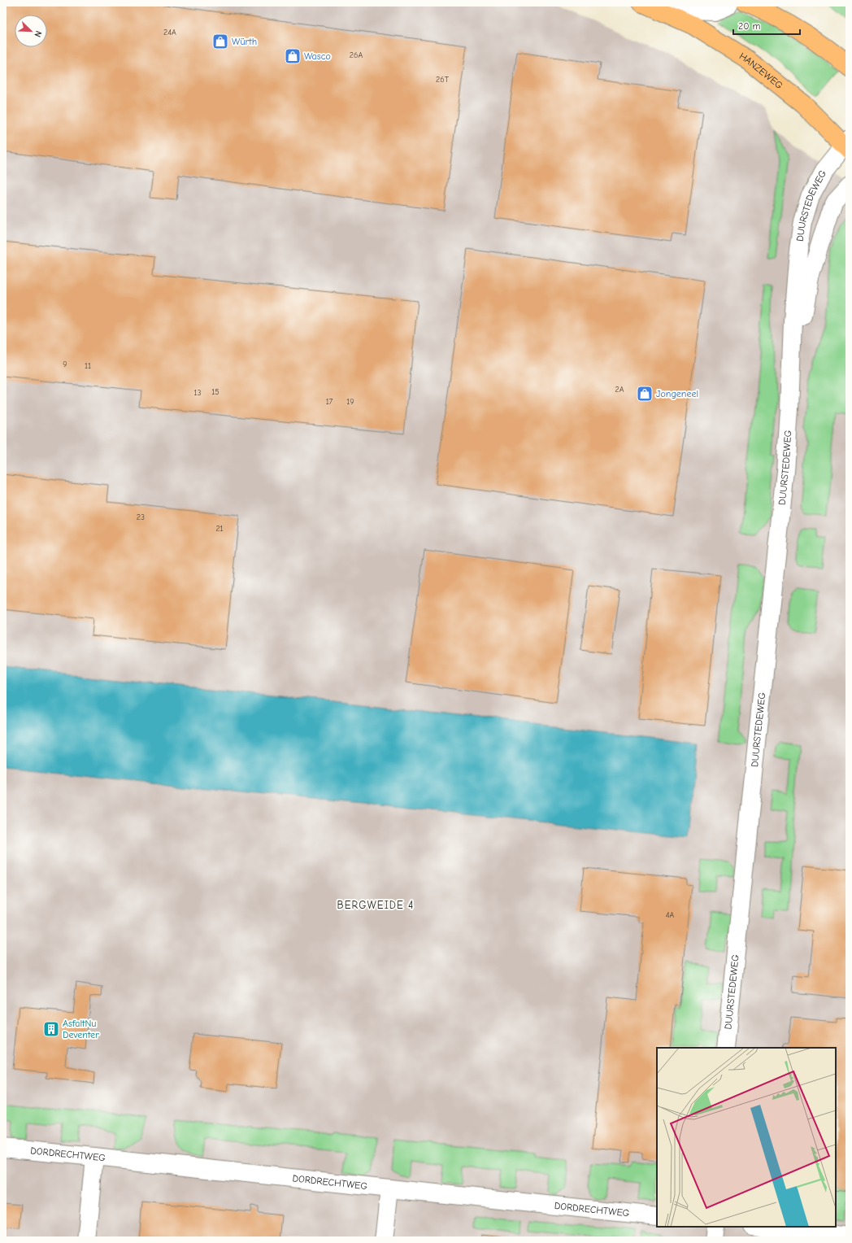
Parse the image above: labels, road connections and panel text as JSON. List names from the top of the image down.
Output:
{
  "streets": {
    "main road": ["HANZEWEG"],
    "street": ["DUURSTEDEWEG", "DORDRECHTWEG"]
  },
  "crossings": [
    ["HANZEWEG", "DUURSTEDEWEG"]
  ],
  "districts": ["BERGWEIDE 4"],
  "places": {
    "shop": ["Würth", "Wasco", "Jongeneel"],
    "building": ["AsfaltNu Deventer"]
  },
  "house_numbers": [
    "24A",
    "26A",
    "26T",
    "9",
    "11",
    "2A",
    "15",
    "13",
    "17",
    "19",
    "23",
    "21",
    "4A"
  ],
  "scale_bar": "20 m",
  "north": "bottom right"
}
